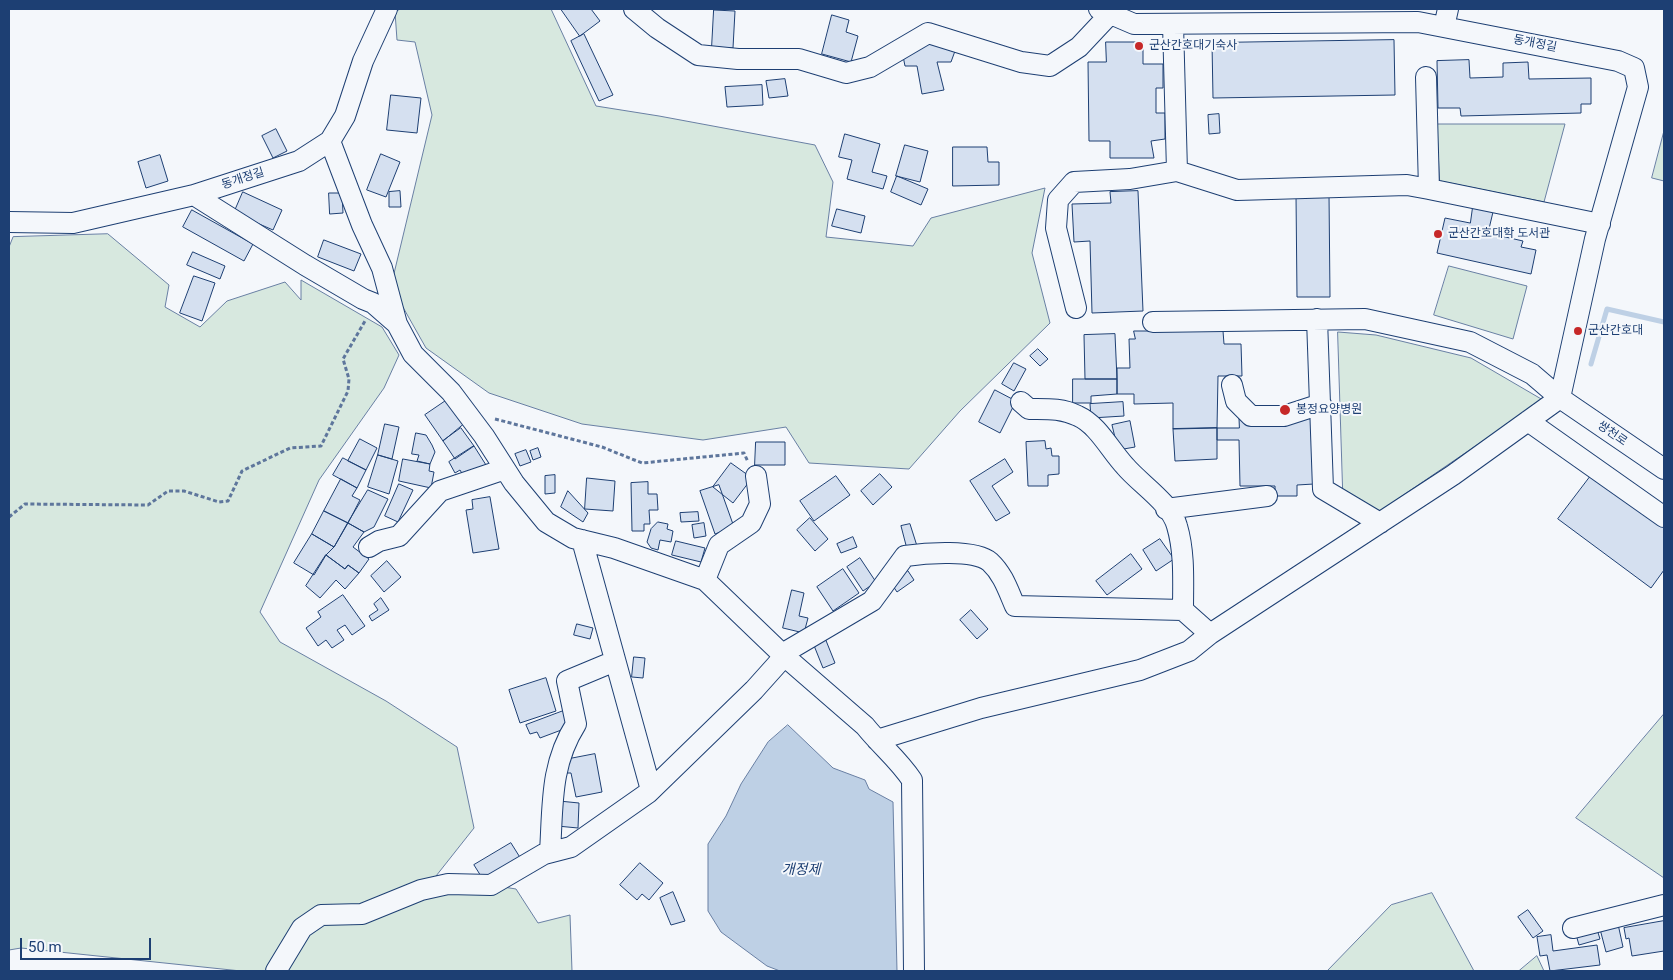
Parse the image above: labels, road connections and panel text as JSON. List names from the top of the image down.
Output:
{
  "streets": {
    "street": ["동개정길", "쌍천로"]
  },
  "crossings": [
    ["동개정길", "쌍천로"]
  ],
  "water": ["개정제"],
  "places": [
    "군산간호대기숙사",
    "군산간호대학 도서관",
    "군산간호대",
    "봉정요양병원"
  ],
  "scale_bar": "50 m"
}
